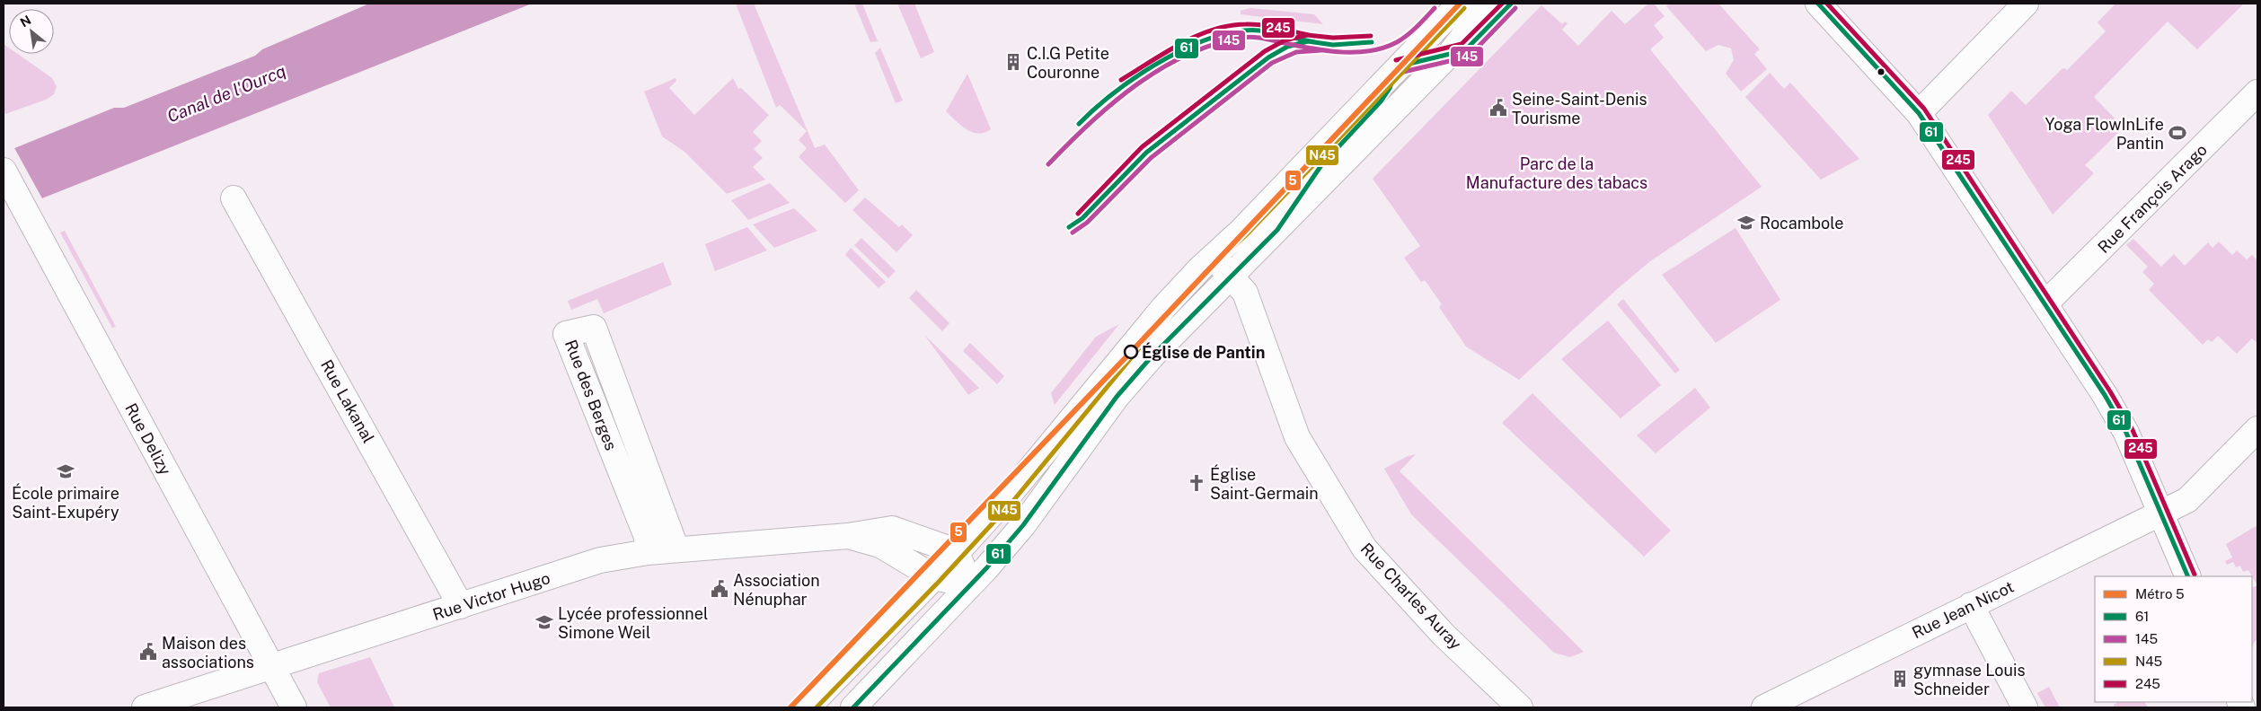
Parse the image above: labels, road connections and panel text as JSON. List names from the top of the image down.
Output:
{
  "streets": {
    "street": [
      "Rue François Arago",
      "Rue des Berges",
      "Rue Lakanal",
      "Rue Delizy",
      "Rue Victor Hugo",
      "Rue Charles Auray",
      "Rue Jean Nicot"
    ]
  },
  "crossings": [
    ["Rue des Berges", "Rue Victor Hugo"],
    ["Rue Lakanal", "Rue Victor Hugo"],
    ["Rue Delizy", "Rue Victor Hugo"]
  ],
  "water": ["Canal de l'Ourcq"],
  "parks": ["Parc de la Manufacture des tabacs"],
  "places": {
    "building": ["C.I.G Petite Couronne", "gymnase Louis Schneider"],
    "public building": ["Seine-Saint-Denis Tourisme", "Association Nénuphar", "Maison des associations"],
    "sports": ["Yoga FlowInLife Pantin"],
    "school or university": ["Rocambole", "École primaire Saint-Exupéry", "Lycée professionnel Simone Weil"],
    "other": ["Église de Pantin"],
    "church": ["Église Saint-Germain"]
  },
  "lines": [
    "metro line 5",
    "transit line 61",
    "transit line 245",
    "transit line 145",
    "transit line N45"
  ],
  "legend": [
    "Métro 5",
    "61",
    "145",
    "N45",
    "245"
  ],
  "north": "top left"
}
